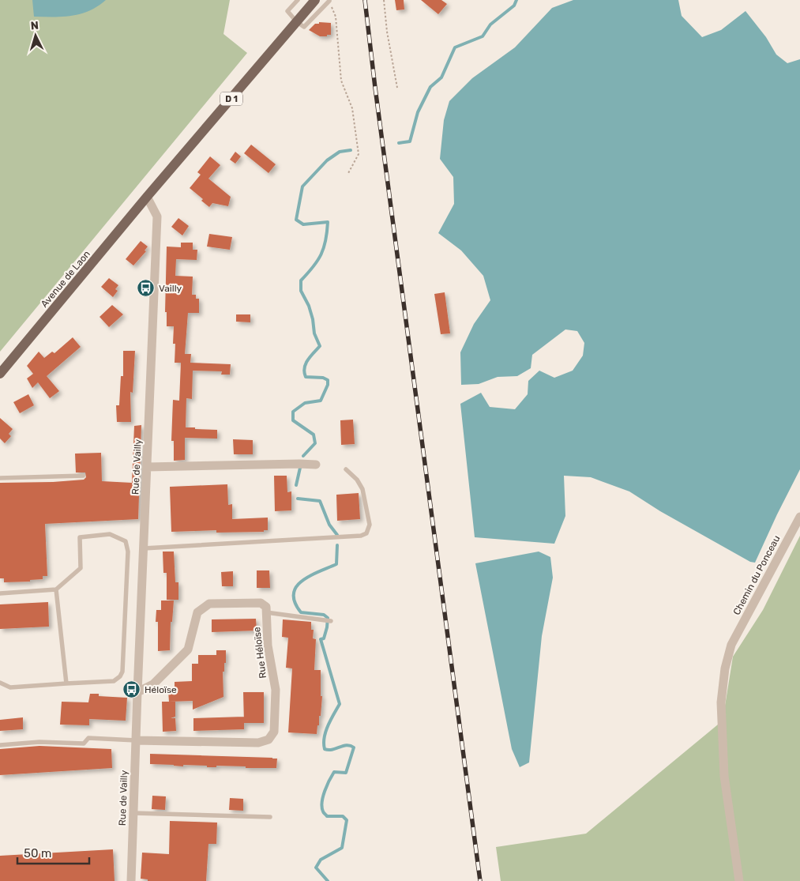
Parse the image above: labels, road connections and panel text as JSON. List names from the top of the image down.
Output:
{
  "streets": {
    "main road": ["D 1", "Avenue de Laon"],
    "street": ["Rue de Vailly", "Chemin du Ponceau", "Rue Héloïse"]
  },
  "crossings": [
    ["D 1", "Avenue de Laon"],
    ["D 1", "Rue de Vailly"],
    ["Avenue de Laon", "Rue de Vailly"],
    ["Rue de Vailly", "Rue Héloïse"]
  ],
  "places": {
    "bus stop": ["Vailly", "Héloïse"]
  },
  "scale_bar": "50 m",
  "north": "top"
}
